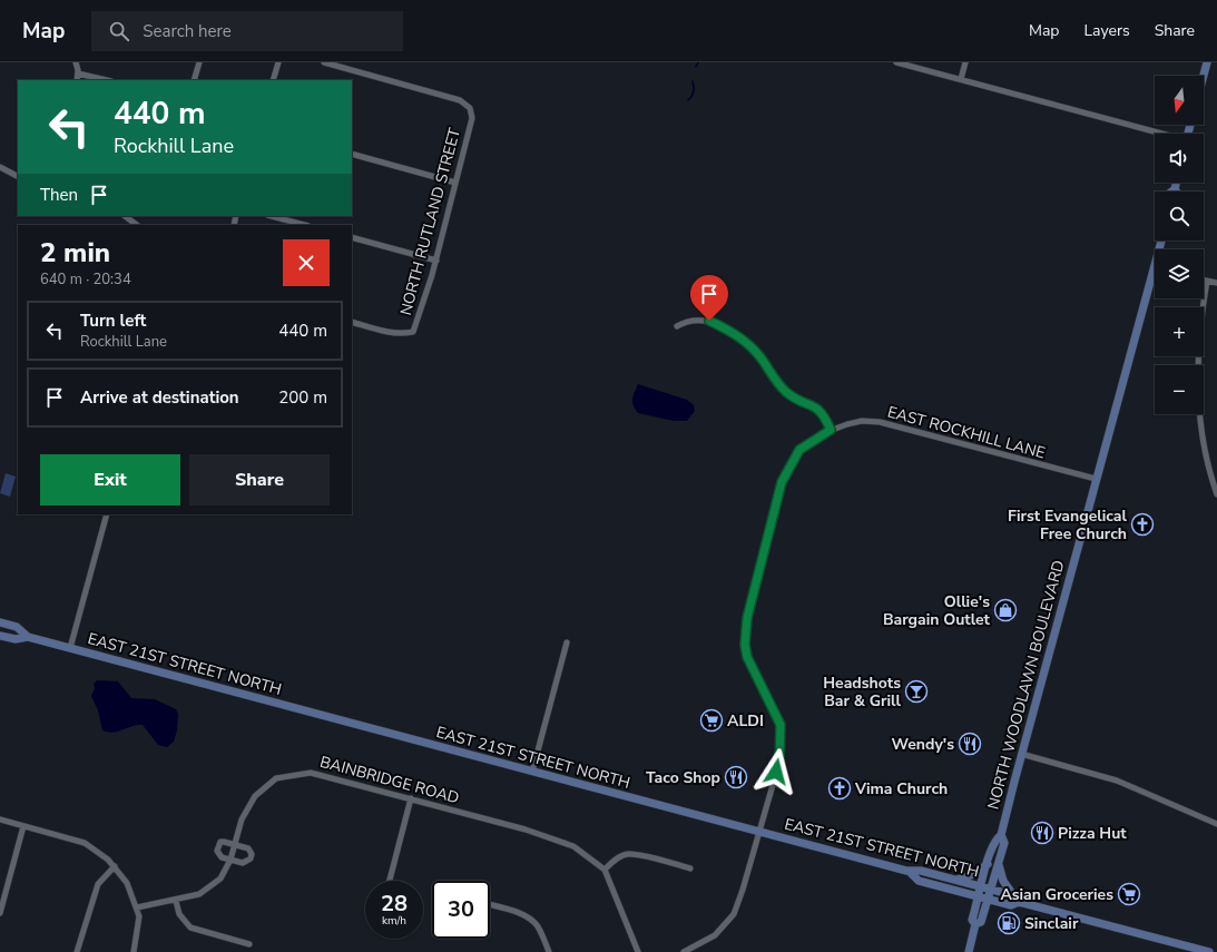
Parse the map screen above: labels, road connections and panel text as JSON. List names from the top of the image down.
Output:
{
  "streets": {
    "main road": ["EAST 21ST STREET NORTH", "NORTH WOODLAWN BOULEVARD"],
    "street": ["NORTH RUTLAND STREET", "EAST ROCKHILL LANE", "BAINBRIDGE ROAD"]
  },
  "crossings": [
    ["EAST ROCKHILL LANE", "EAST 21ST STREET NORTH"],
    ["EAST ROCKHILL LANE", "NORTH WOODLAWN BOULEVARD"],
    ["EAST 21ST STREET NORTH", "NORTH WOODLAWN BOULEVARD"]
  ],
  "places": {
    "church": ["First Evangelical Free Church", "Vima Church"],
    "shop": ["Ollie's Bargain Outlet"],
    "bar": ["Headshots Bar & Grill"],
    "supermarket": ["ALDI", "Asian Groceries"],
    "restaurant": ["Wendy's", "Taco Shop", "Pizza Hut"],
    "fuel station": ["Sinclair"]
  },
  "north": "bottom",
  "page": {
    "header": "Map",
    "search": "Search here",
    "nav": ["Map", "Layers", "Share"],
    "map_buttons": ["+", "−"],
    "turn": ["440 m", "Rockhill Lane"],
    "then": "Then",
    "heading": ["2 min", "640 m · 20:34"],
    "list": [
      {
        "name": "Turn left",
        "note": "Rockhill Lane",
        "value": "440 m"
      },
      {
        "name": "Arrive at destination",
        "value": "200 m"
      }
    ],
    "buttons": ["Exit", "Share"],
    "speed": "28 km/h",
    "limit": "30"
  }
}
